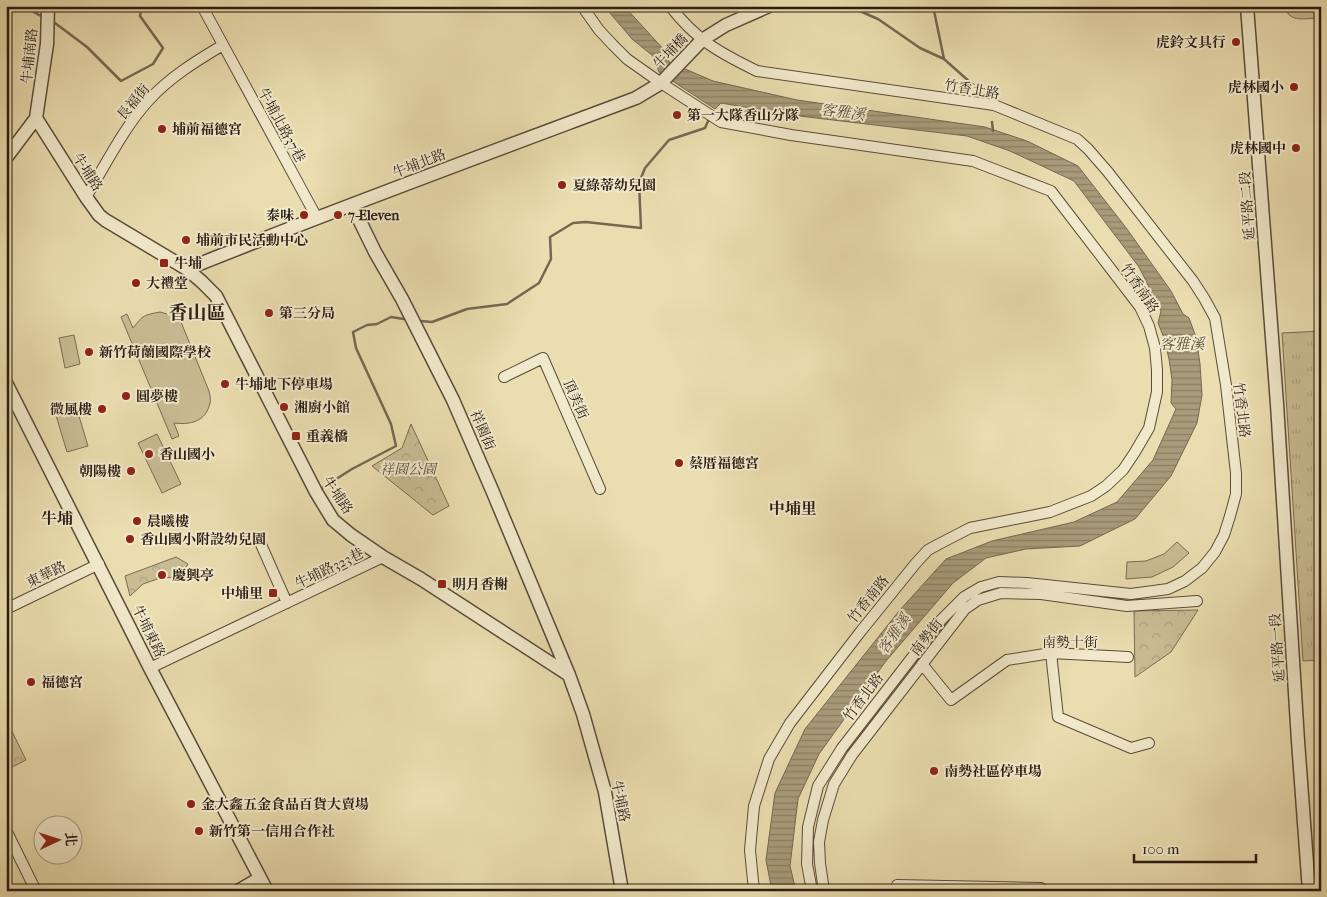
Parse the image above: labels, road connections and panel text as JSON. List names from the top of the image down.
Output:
{
  "streets": {
    "street": [
      "牛埔橋",
      "牛埔南路",
      "竹香北路",
      "長福街",
      "牛埔北路37巷",
      "牛埔北路",
      "牛埔路",
      "延平路二段",
      "竹香南路",
      "頂美街",
      "祥園街",
      "牛埔路323巷",
      "東華路",
      "牛埔東路",
      "南勢街",
      "南勢十街",
      "延平路一段"
    ]
  },
  "crossings": [
    ["牛埔橋", "竹香北路"],
    ["牛埔橋", "牛埔北路"],
    ["牛埔橋", "竹香南路"],
    ["牛埔南路", "牛埔路"],
    ["長福街", "牛埔北路37巷"],
    ["長福街", "牛埔路"],
    ["牛埔北路37巷", "牛埔北路"],
    ["牛埔北路", "牛埔路"],
    ["牛埔北路", "竹香南路"],
    ["牛埔北路", "祥園街"],
    ["牛埔路", "祥園街"],
    ["牛埔路", "牛埔路323巷"],
    ["延平路二段", "延平路一段"],
    ["牛埔路323巷", "牛埔東路"],
    ["東華路", "牛埔東路"],
    ["南勢街", "南勢十街"]
  ],
  "districts": ["香山區", "中埔里", "牛埔"],
  "water": ["客雅溪"],
  "parks": ["祥園公園"],
  "places": {
    "other": [
      "虎鈴文具行",
      "虎林國小",
      "第一大隊香山分隊",
      "埔前福德宮",
      "虎林國中",
      "夏綠蒂幼兒園",
      "泰味",
      "7-Eleven",
      "埔前市民活動中心",
      "大禮堂",
      "第三分局",
      "新竹荷蘭國際學校",
      "牛埔地下停車場",
      "圓夢樓",
      "湘廚小館",
      "微風樓",
      "香山國小",
      "蔡厝福德宮",
      "朝陽樓",
      "晨曦樓",
      "香山國小附設幼兒園",
      "慶興亭",
      "福德宮",
      "南勢社區停車場",
      "金大鑫五金食品百貨大賣場",
      "新竹第一信用合作社"
    ],
    "transit": [
      "牛埔",
      "重義橋",
      "明月香榭",
      "中埔里"
    ]
  },
  "scale_bar": "100 m",
  "north": "right"
}
